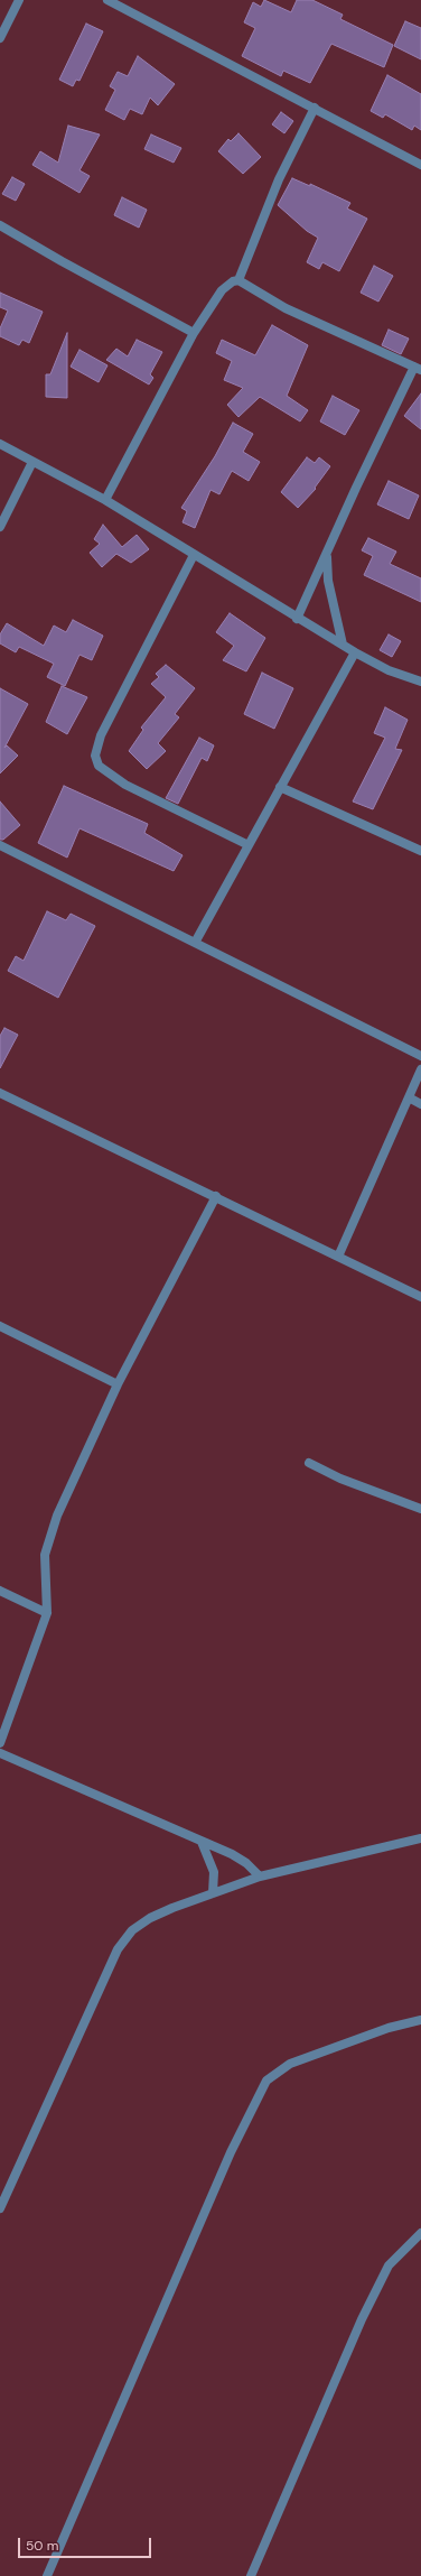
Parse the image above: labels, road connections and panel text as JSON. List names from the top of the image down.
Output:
{
  "scale_bar": "50 m"
}
